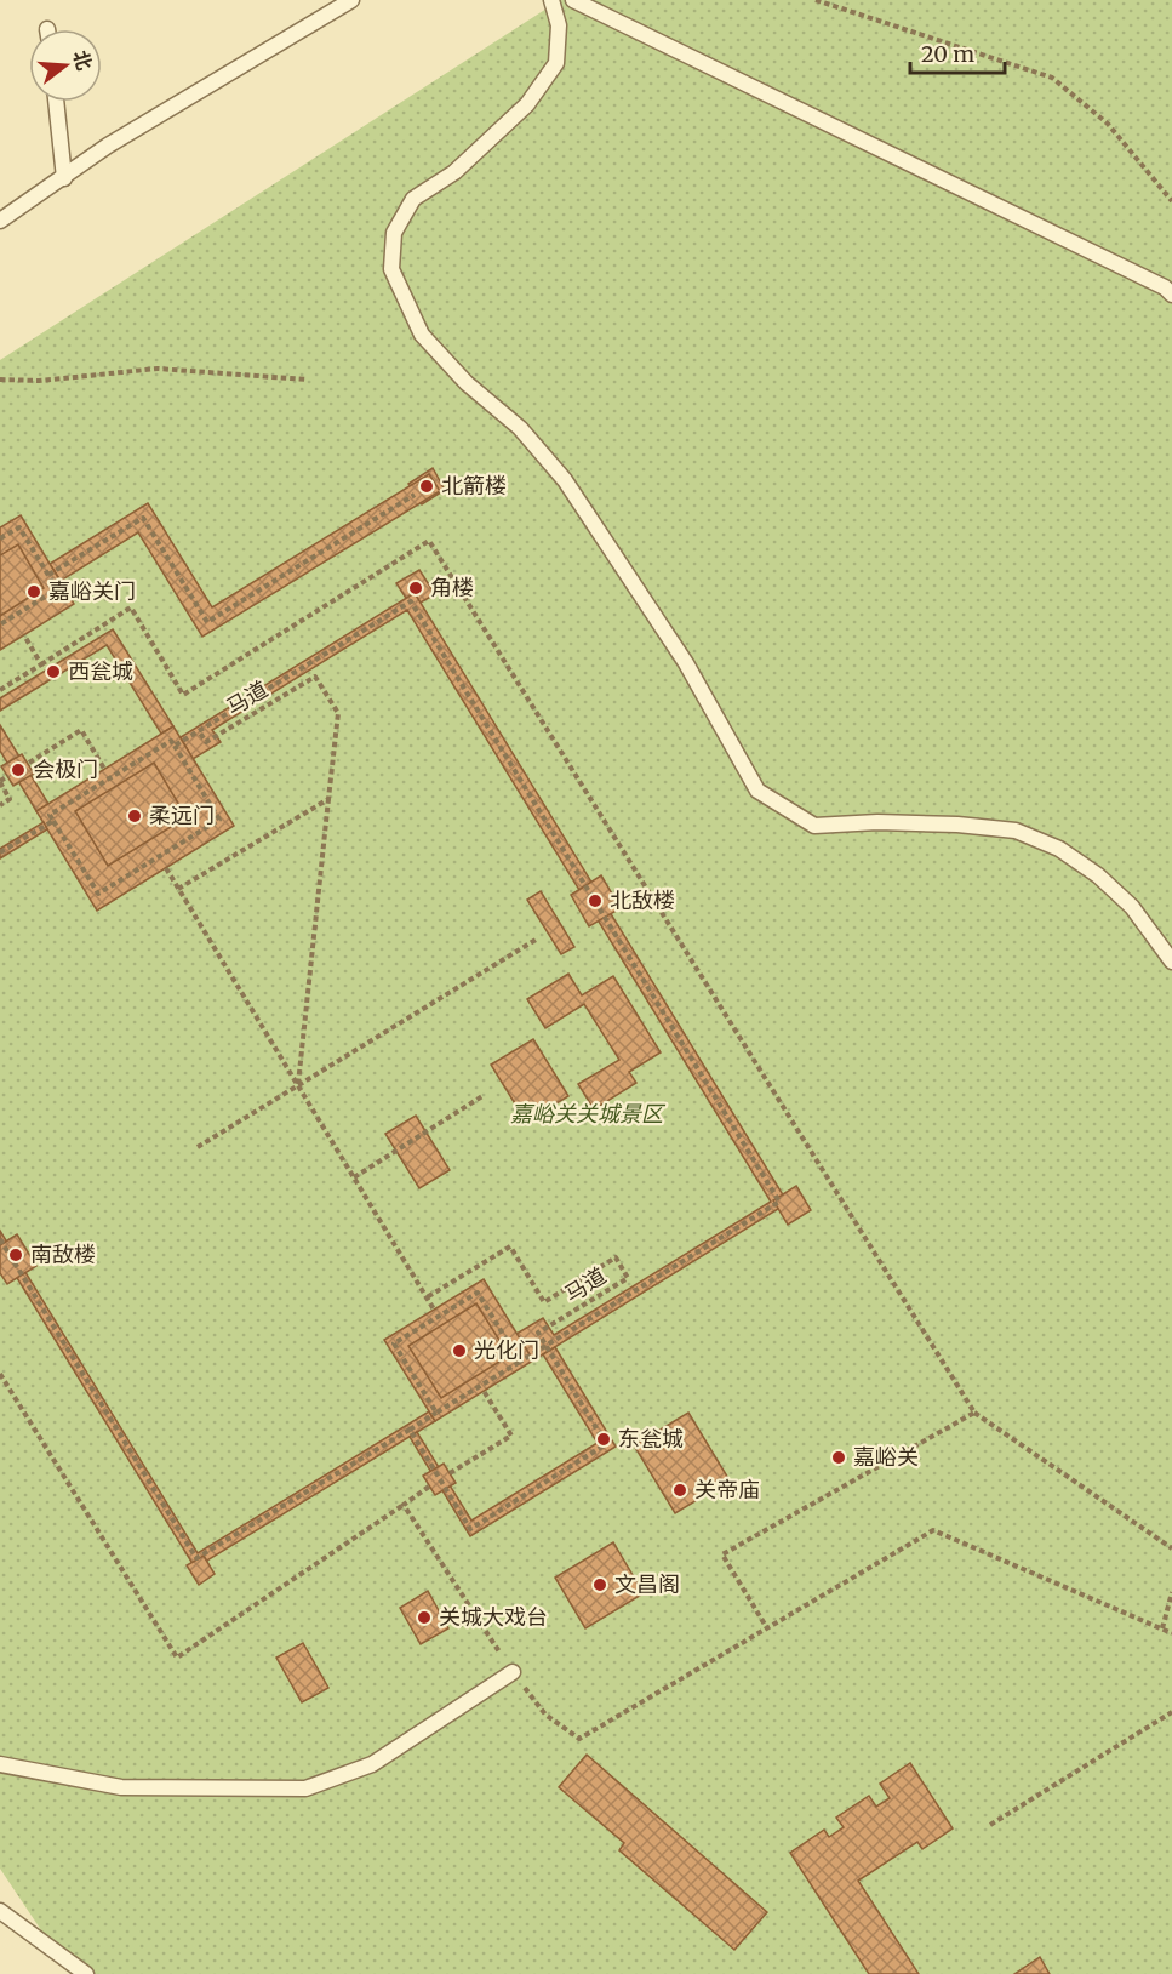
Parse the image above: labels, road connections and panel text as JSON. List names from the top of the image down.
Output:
{
  "streets": {
    "path": ["马道"]
  },
  "parks": ["嘉峪关关城景区"],
  "places": [
    "北箭楼",
    "角楼",
    "嘉峪关门",
    "西瓮城",
    "会极门",
    "柔远门",
    "北敌楼",
    "南敌楼",
    "光化门",
    "东瓮城",
    "嘉峪关",
    "关帝庙",
    "文昌阁",
    "关城大戏台"
  ],
  "scale_bar": "20 m",
  "north": "right"
}
